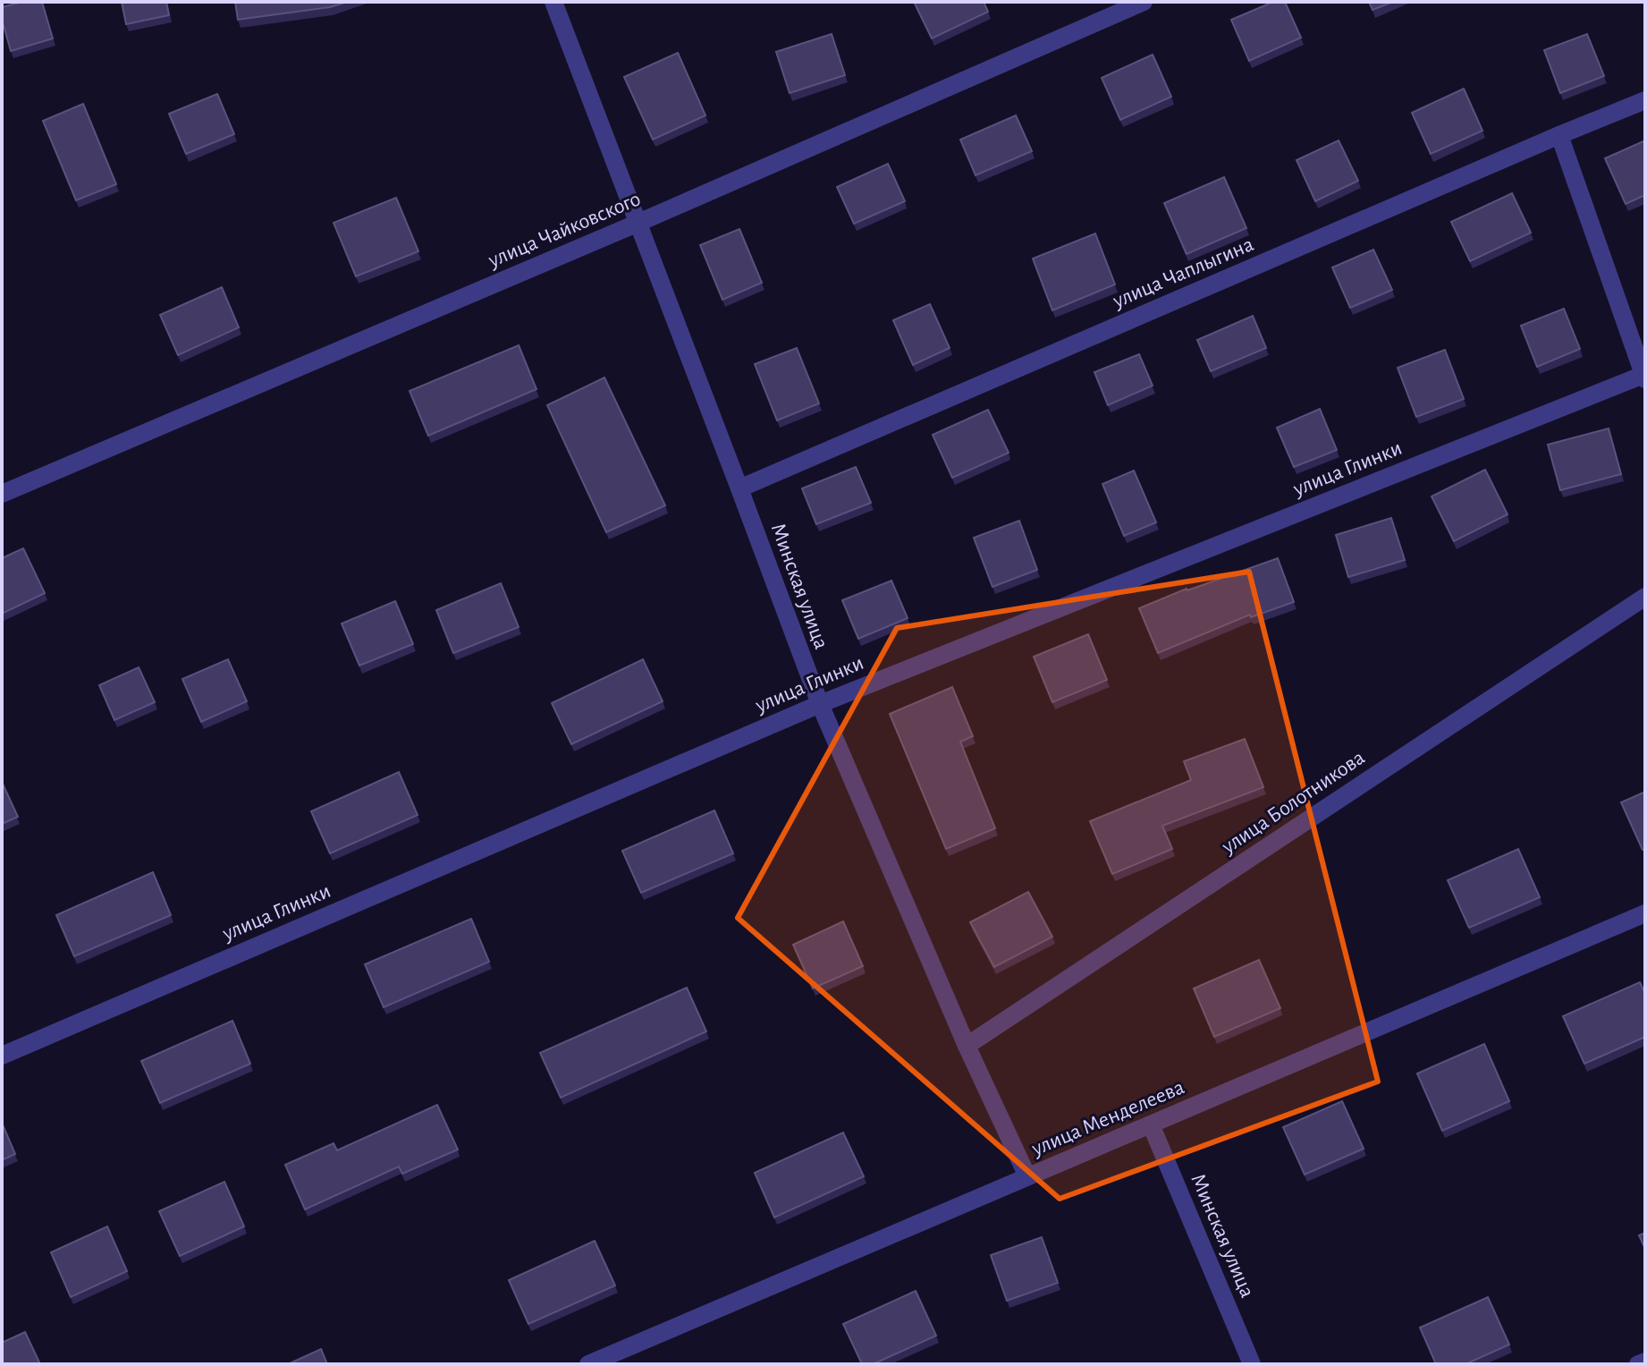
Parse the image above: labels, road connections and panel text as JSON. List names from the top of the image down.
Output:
{
  "streets": {
    "street": [
      "улица Чайковского",
      "улица Чаплыгина",
      "улица Глинки",
      "Минская улица",
      "улица Болотникова",
      "улица Менделеева"
    ]
  },
  "crossings": [
    ["улица Чайковского", "Минская улица"],
    ["улица Чаплыгина", "Минская улица"],
    ["улица Глинки", "Минская улица"],
    ["Минская улица", "улица Болотникова"],
    ["Минская улица", "улица Менделеева"]
  ]
}
